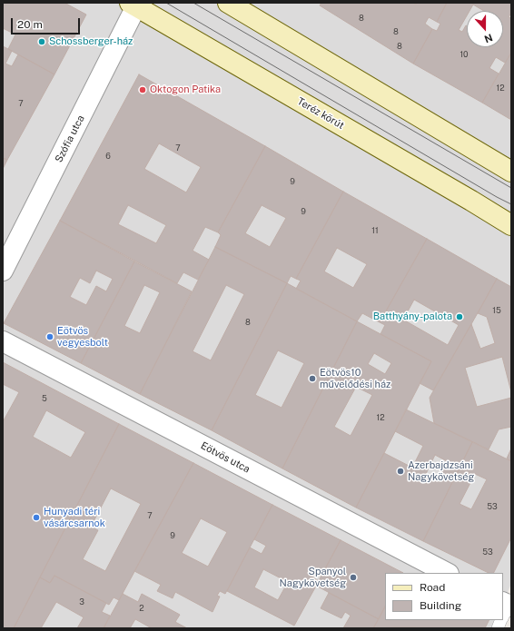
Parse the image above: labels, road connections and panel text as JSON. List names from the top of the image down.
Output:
{
  "streets": {
    "main road": ["Teréz körút"],
    "street": ["Szófia utca", "Eötvös utca"]
  },
  "crossings": [
    ["Teréz körút", "Szófia utca"]
  ],
  "places": [
    "Schossberger-ház",
    "Oktogon Patika",
    "Batthyány-palota",
    "Eötvös vegyesbolt",
    "Eötvös10 művelődési ház",
    "Azerbajdzsáni Nagykövetség",
    "Hunyadi téri vásárcsarnok",
    "Spanyol Nagykövetség"
  ],
  "house_numbers": [
    "8",
    "8",
    "8",
    "10",
    "12",
    "7",
    "7",
    "6",
    "9",
    "9",
    "11",
    "15",
    "8",
    "5",
    "12",
    "53",
    "7",
    "9",
    "53",
    "3",
    "2"
  ],
  "legend": ["Road", "Building"],
  "scale_bar": "20 m",
  "north": "bottom"
}
